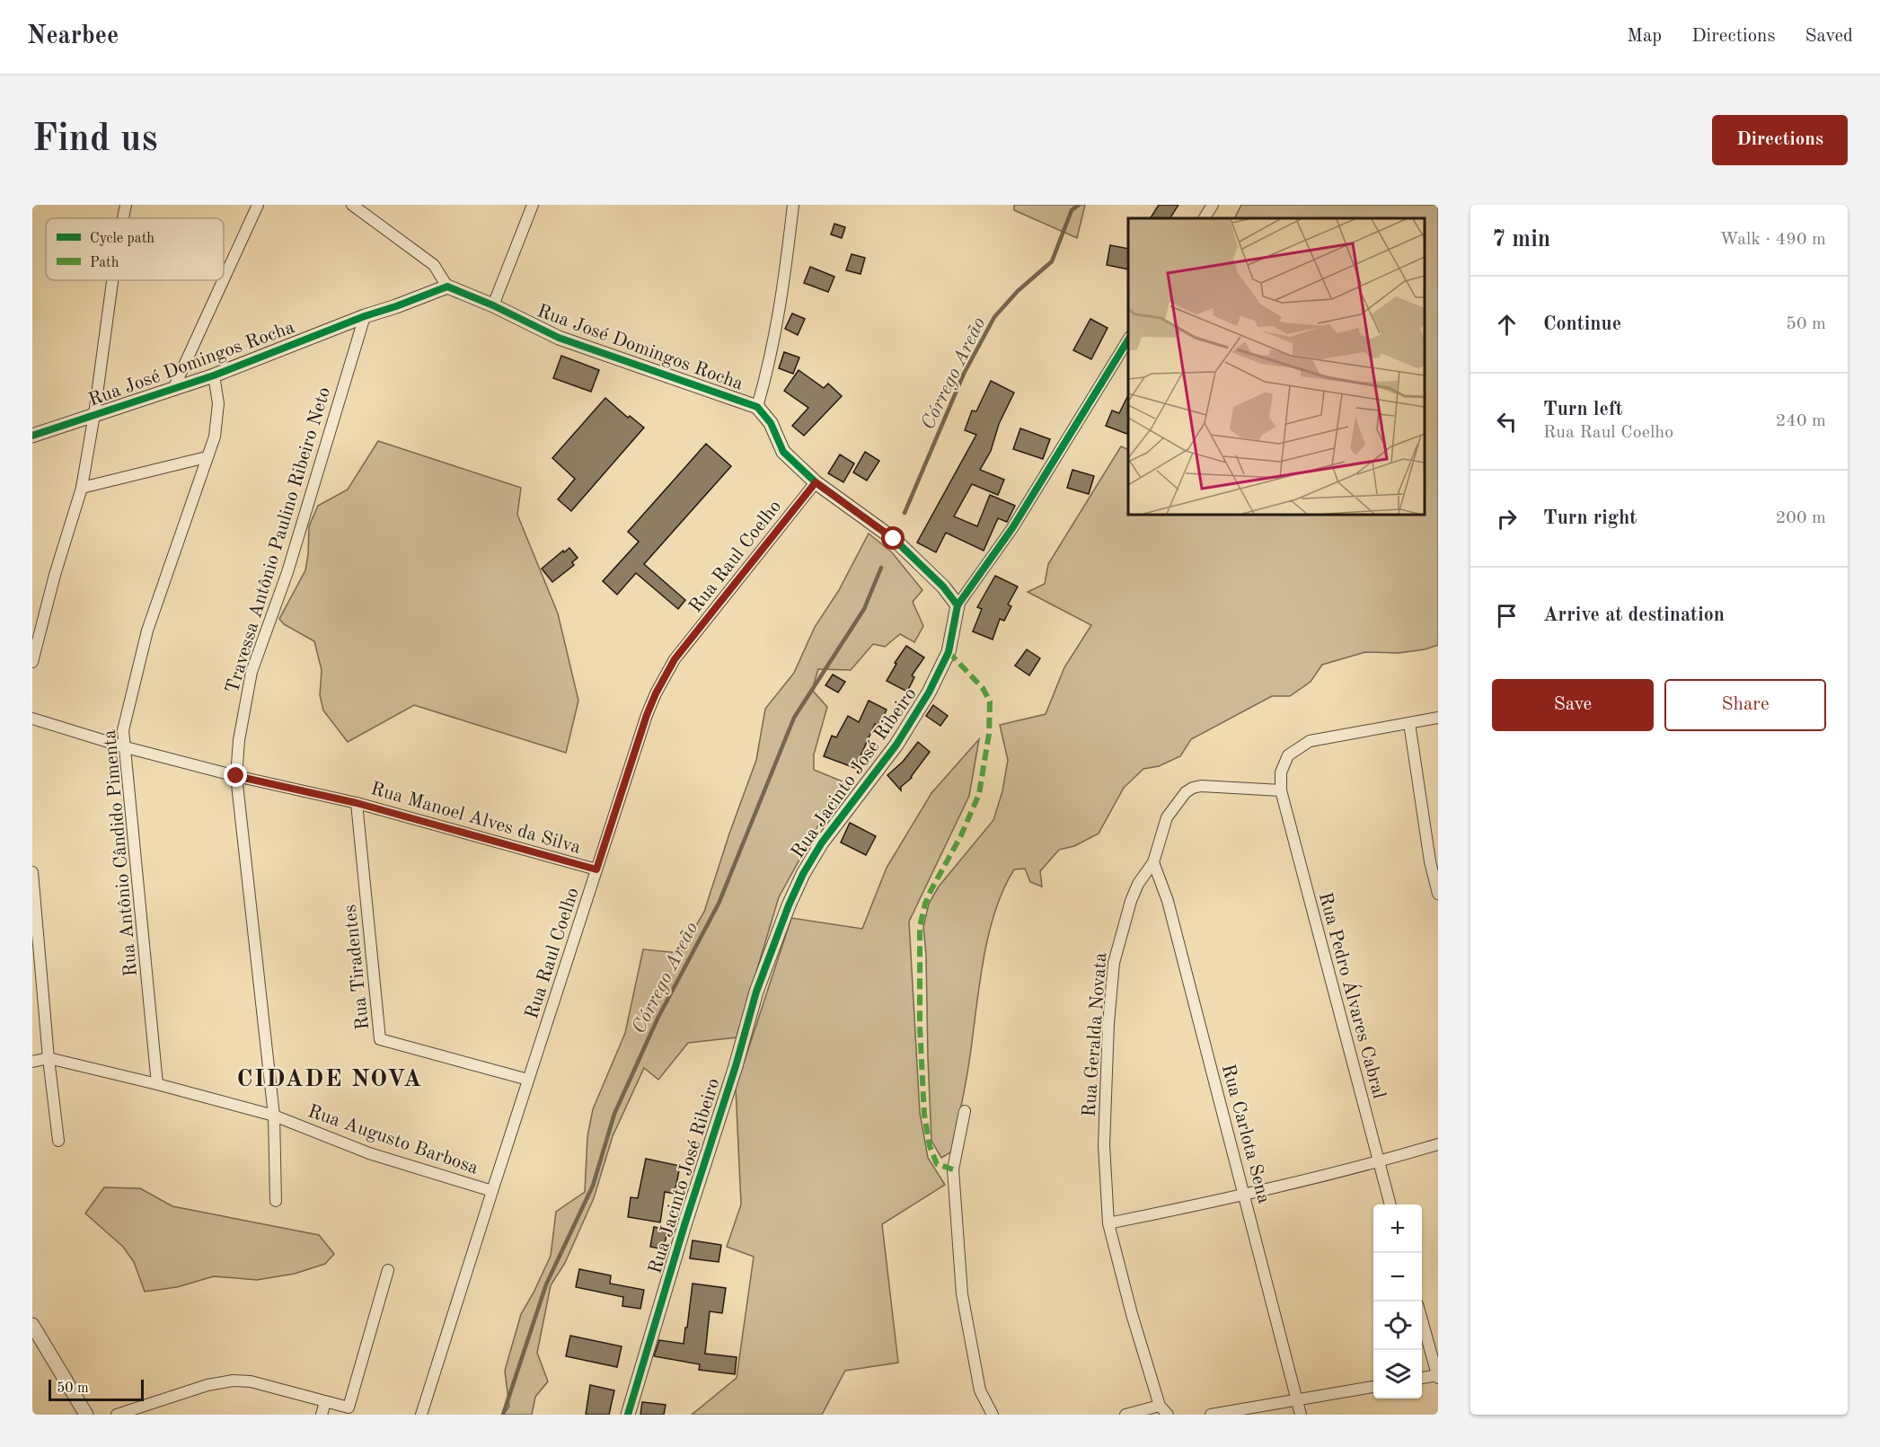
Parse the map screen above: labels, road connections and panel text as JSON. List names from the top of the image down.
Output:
{
  "streets": {
    "street": [
      "Rua José Domingos Rocha",
      "Travessa Antônio Paulino Ribeiro Neto",
      "Rua Raul Coelho",
      "Rua Jacinto José Ribeiro",
      "Rua Manoel Alves da Silva",
      "Rua Antônio Cândido Pimenta",
      "Rua Tiradentes",
      "Rua Pedro Álvares Cabral",
      "Rua Geralda Novata",
      "Rua Carlota Sena",
      "Rua Augusto Barbosa"
    ]
  },
  "crossings": [
    ["Rua José Domingos Rocha", "Travessa Antônio Paulino Ribeiro Neto"],
    ["Rua José Domingos Rocha", "Rua Raul Coelho"],
    ["Rua José Domingos Rocha", "Rua Jacinto José Ribeiro"],
    ["Rua José Domingos Rocha", "Rua Antônio Cândido Pimenta"],
    ["Travessa Antônio Paulino Ribeiro Neto", "Rua Manoel Alves da Silva"],
    ["Travessa Antônio Paulino Ribeiro Neto", "Rua Augusto Barbosa"],
    ["Rua Raul Coelho", "Rua Manoel Alves da Silva"],
    ["Rua Raul Coelho", "Rua Tiradentes"],
    ["Rua Raul Coelho", "Rua Augusto Barbosa"],
    ["Rua Manoel Alves da Silva", "Rua Antônio Cândido Pimenta"],
    ["Rua Manoel Alves da Silva", "Rua Tiradentes"],
    ["Rua Antônio Cândido Pimenta", "Rua Augusto Barbosa"],
    ["Rua Pedro Álvares Cabral", "Rua Geralda Novata"],
    ["Rua Geralda Novata", "Rua Carlota Sena"]
  ],
  "districts": ["CIDADE NOVA"],
  "water": ["Córrego Areão"],
  "legend": ["Cycle path", "Path"],
  "scale_bar": "50 m",
  "page": {
    "header": "Nearbee",
    "nav": ["Map", "Directions", "Saved"],
    "buttons": [
      "Directions",
      ["Save", "Share"]
    ],
    "title": "Find us",
    "heading": ["7 min", "Walk · 490 m"],
    "list": [
      ["Continue", "50 m"],
      ["Turn left", "Rua Raul Coelho", "240 m"],
      ["Turn right", "200 m"],
      "Arrive at destination"
    ],
    "map_buttons": ["+", "−"],
    "scale": "50 m"
  }
}
